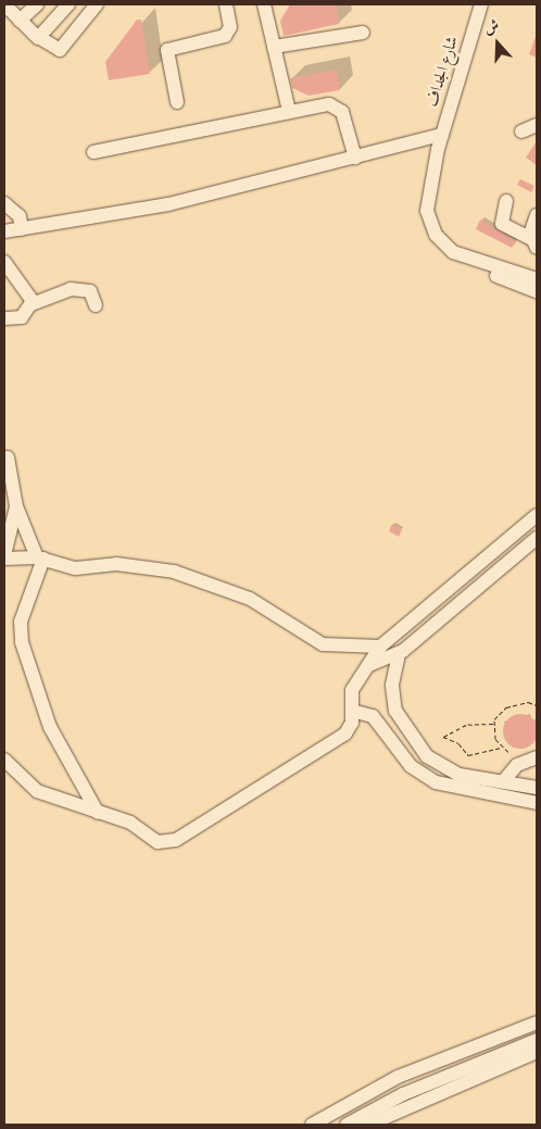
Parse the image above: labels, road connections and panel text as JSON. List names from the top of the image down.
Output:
{
  "streets": {
    "street": ["شارع الجداف"]
  },
  "north": "top"
}
